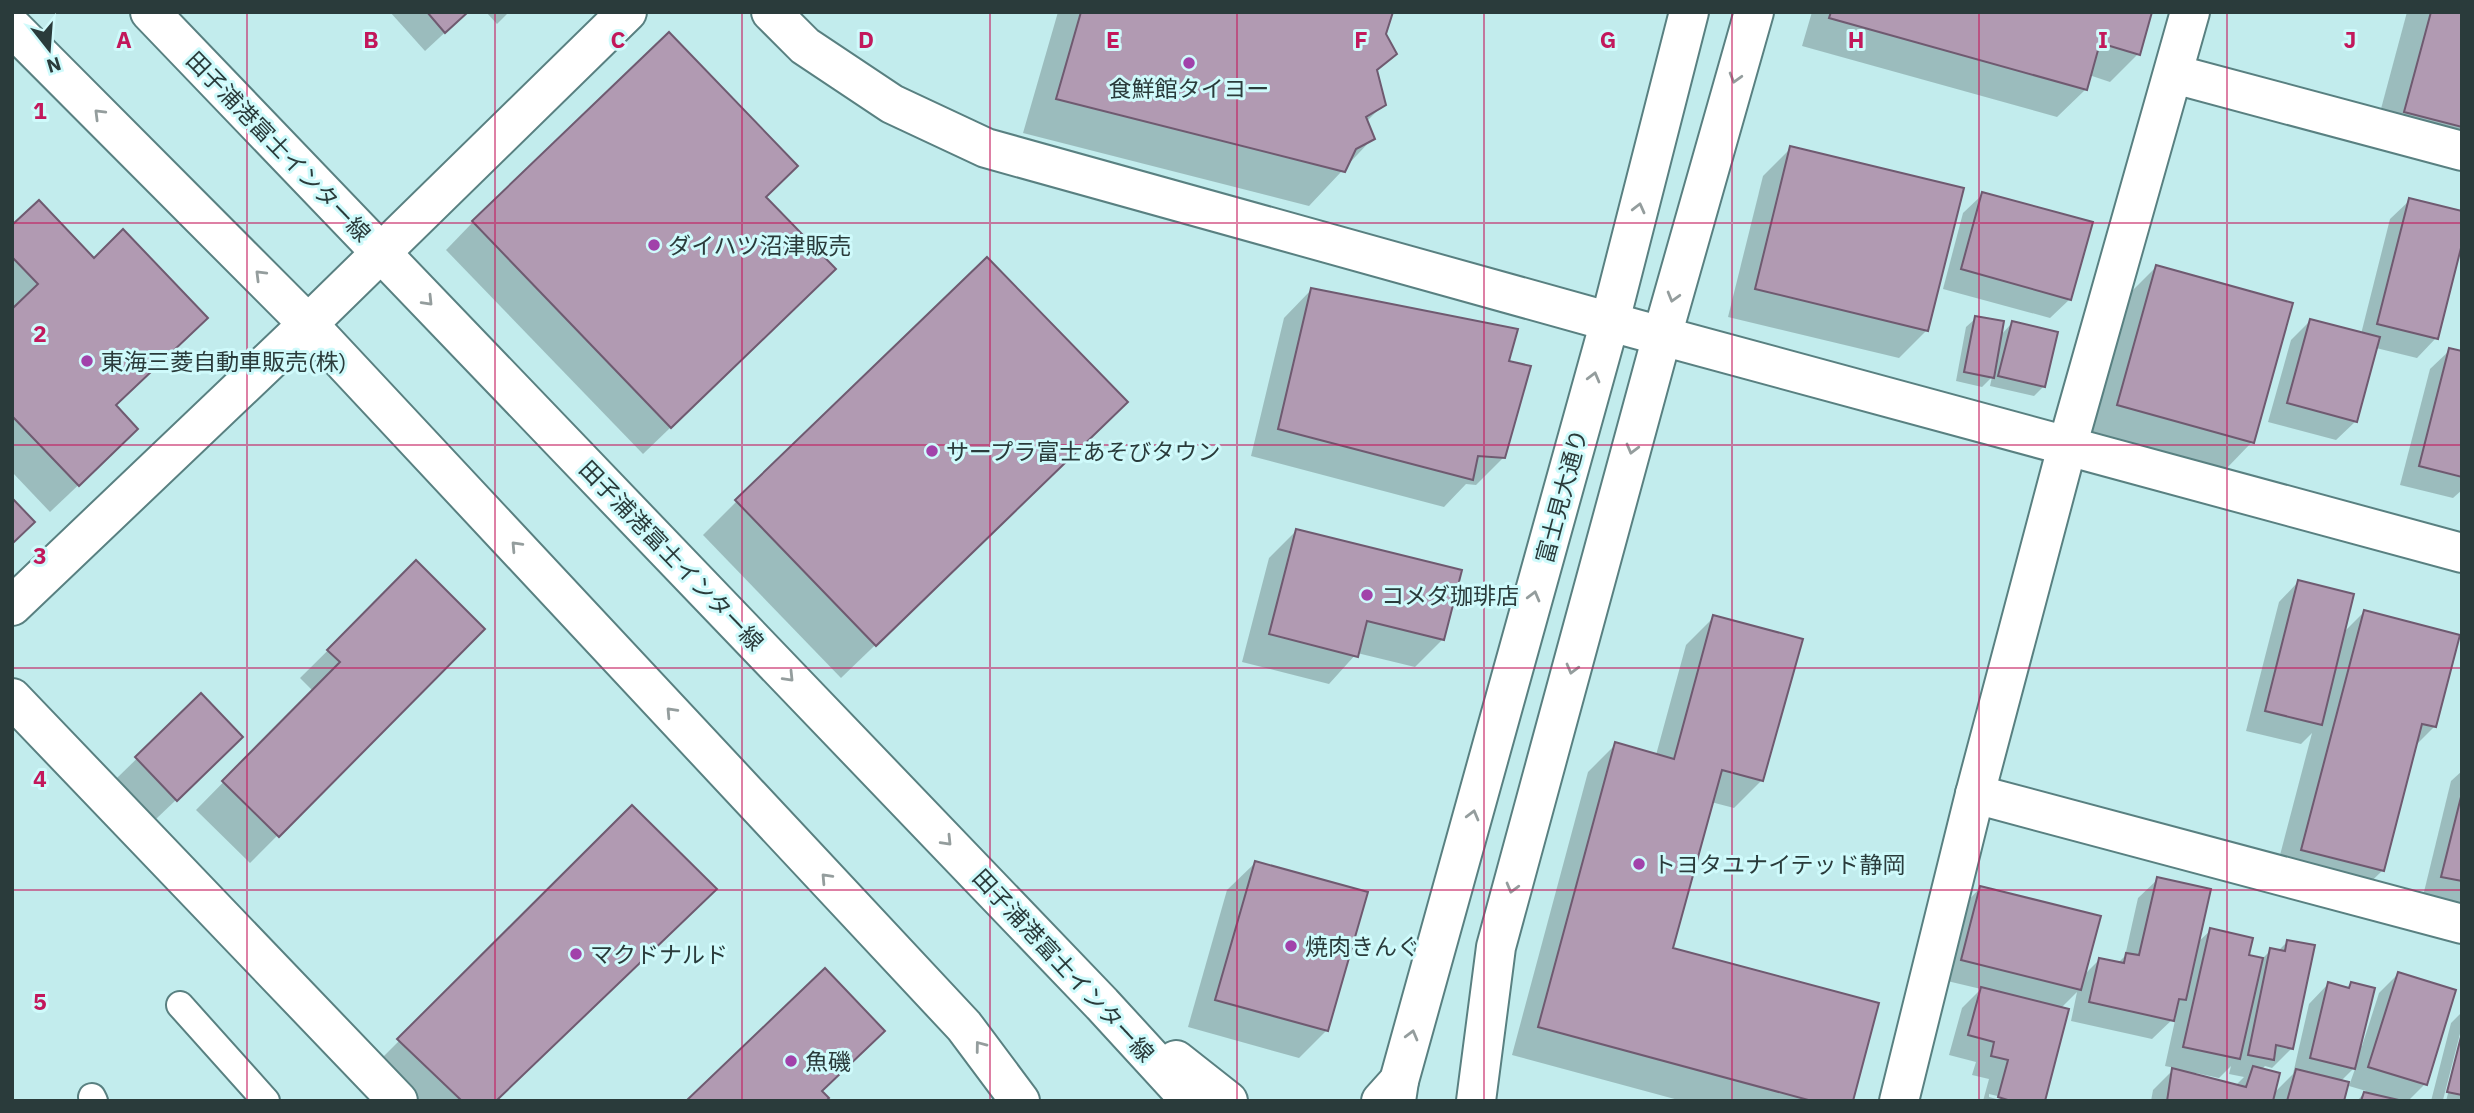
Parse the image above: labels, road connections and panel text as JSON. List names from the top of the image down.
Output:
{
  "streets": {
    "street": ["田子浦港富士インター線", "富士見大通り"]
  },
  "places": [
    "食鮮館タイヨー",
    "ダイハツ沼津販売",
    "東海三菱自動車販売(株)",
    "サープラ富士あそびタウン",
    "コメダ珈琲店",
    "トヨタユナイテッド静岡",
    "焼肉きんぐ",
    "マクドナルド",
    "魚磯"
  ],
  "north": "bottom",
  "grid": {
    "columns": [
      "A",
      "B",
      "C",
      "D",
      "E",
      "F",
      "G",
      "H",
      "I",
      "J"
    ],
    "rows": [
      "1",
      "2",
      "3",
      "4",
      "5"
    ]
  }
}
